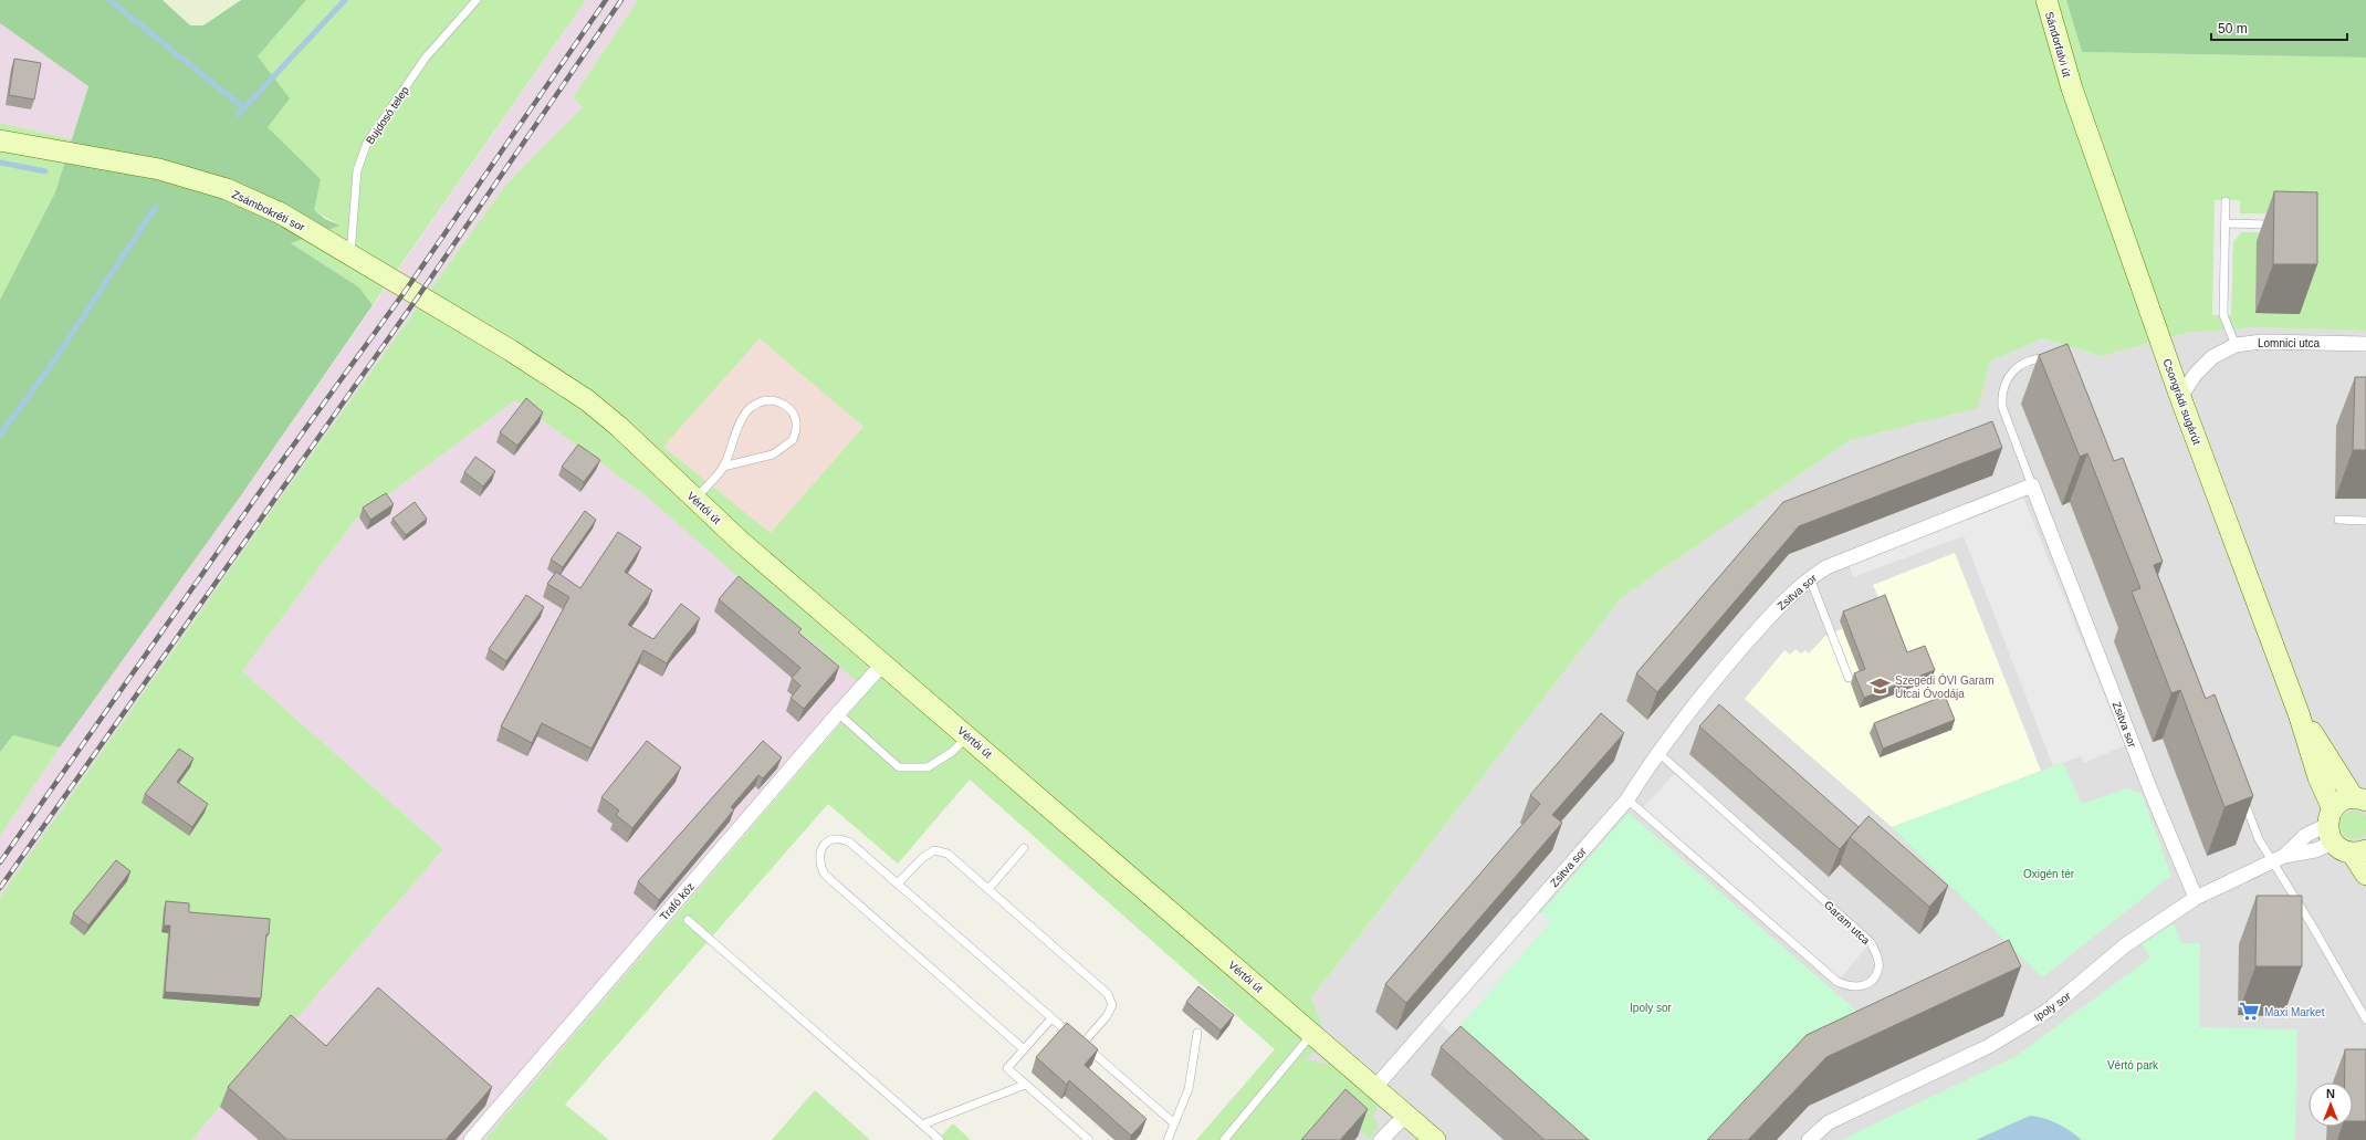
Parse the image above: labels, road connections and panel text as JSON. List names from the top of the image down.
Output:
{
  "streets": {
    "street": [
      "Sándorfalvi út",
      "Zsámbokréti sor",
      "Lomnici utca",
      "Csongrádi sugárút",
      "Vértói út",
      "Zsitva sor",
      "Trafó köz",
      "Ipoly sor"
    ],
    "lane": ["Bujdosó telep", "Garam utca"]
  },
  "crossings": [
    ["Sándorfalvi út", "Csongrádi sugárút"],
    ["Bujdosó telep", "Zsámbokréti sor"],
    ["Zsámbokréti sor", "Vértói út"],
    ["Lomnici utca", "Csongrádi sugárút"],
    ["Csongrádi sugárút", "Ipoly sor"],
    ["Vértói út", "Zsitva sor"],
    ["Vértói út", "Trafó köz"],
    ["Zsitva sor", "Garam utca"],
    ["Zsitva sor", "Ipoly sor"]
  ],
  "parks": ["Oxigén tér", "Ipoly sor", "Vértó park"],
  "places": {
    "school or university": ["Szegedi ÓVI Garam Utcai Óvodája"],
    "supermarket": ["Maxi Market"]
  },
  "scale_bar": "50 m",
  "north": "top"
}
